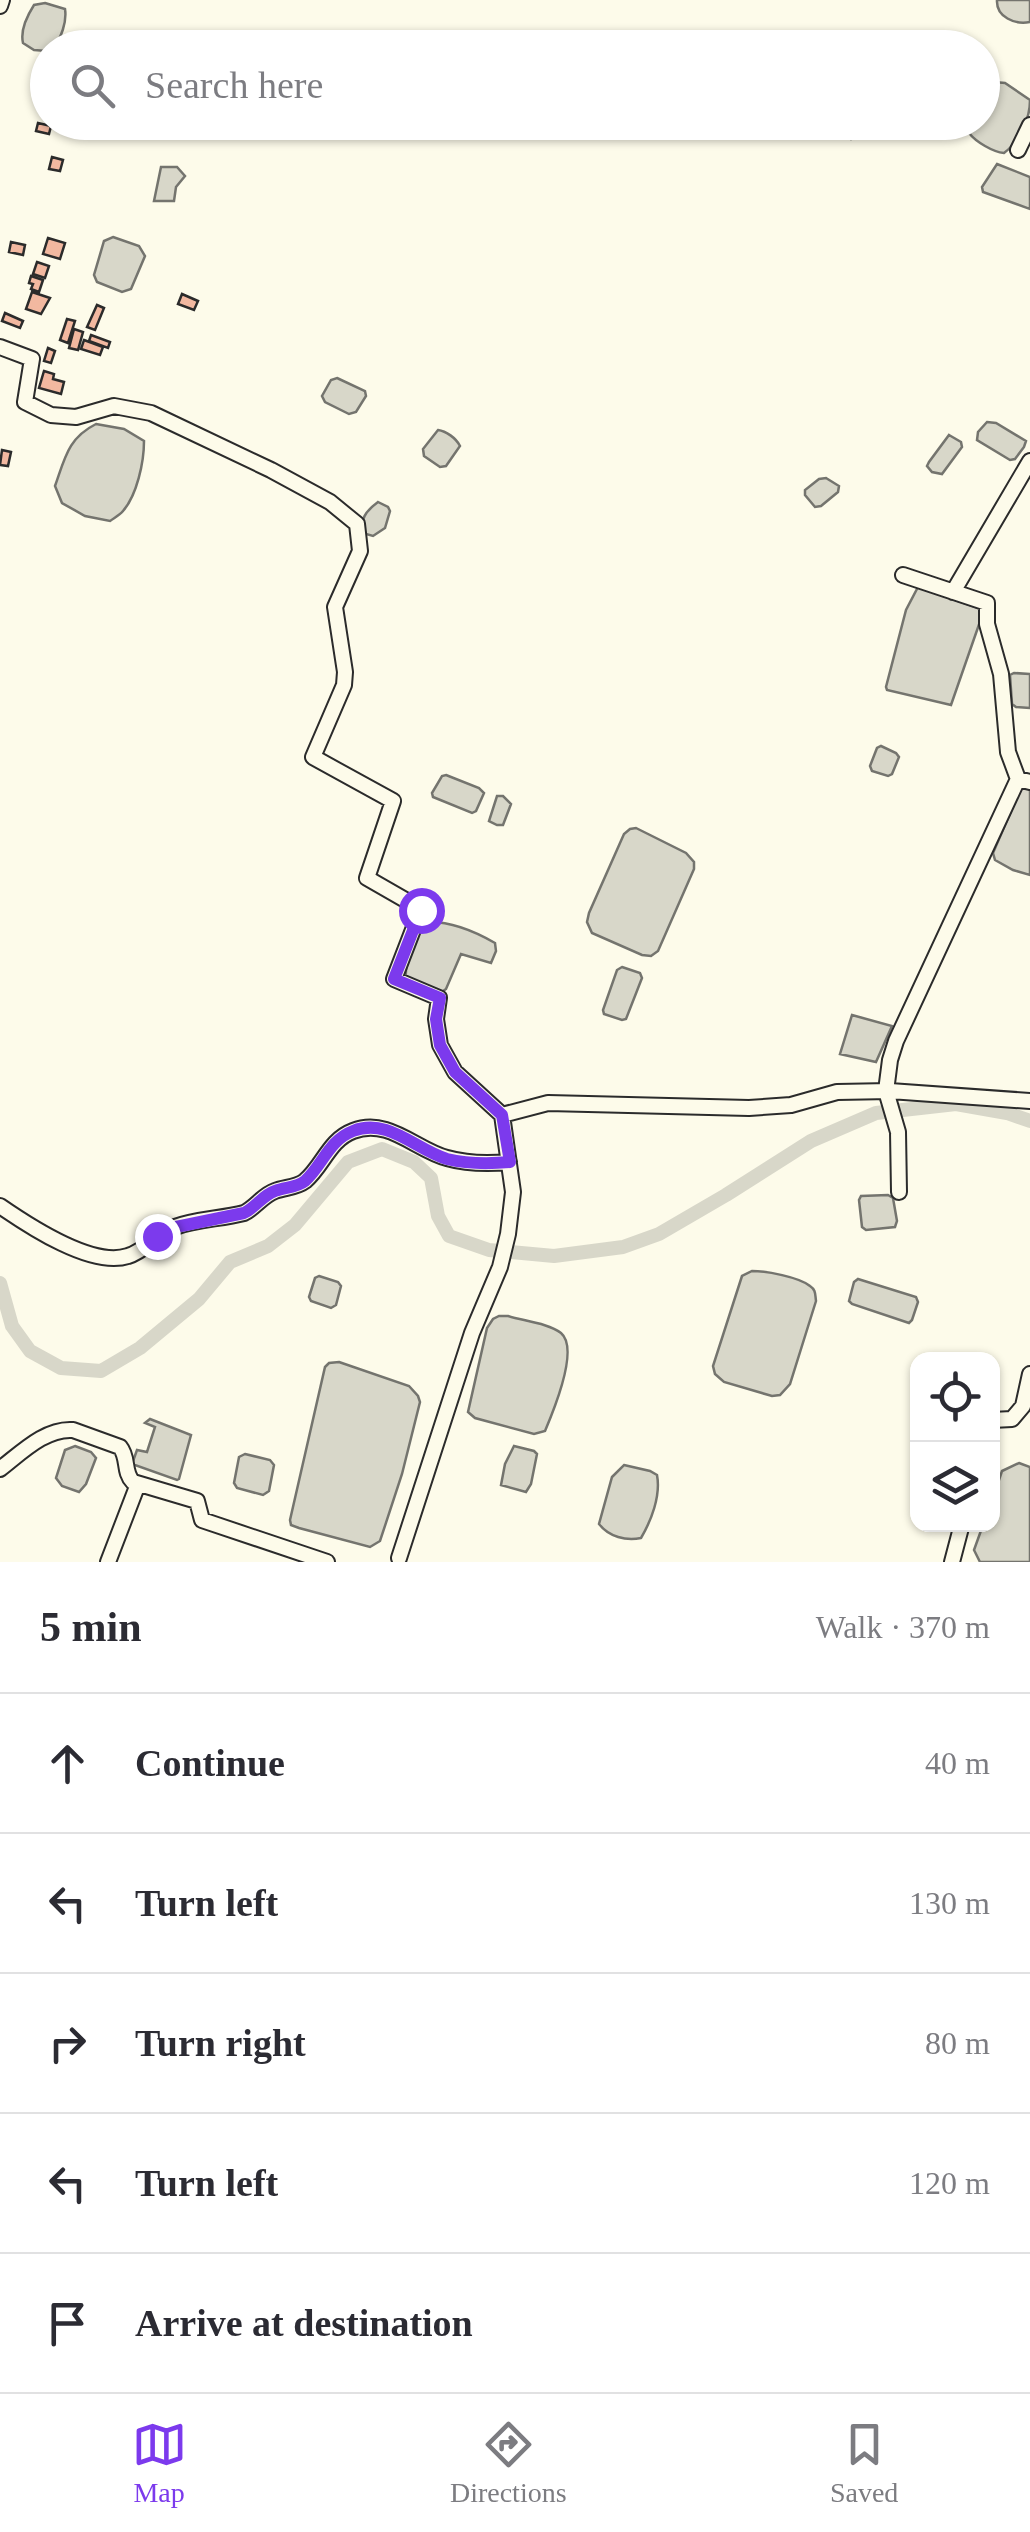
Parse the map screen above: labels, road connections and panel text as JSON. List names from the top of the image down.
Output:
{
  "page": {
    "search": "Search here",
    "heading": ["5 min", "Walk · 370 m"],
    "list": [
      ["Continue", "40 m"],
      ["Turn left", "130 m"],
      ["Turn right", "80 m"],
      ["Turn left", "120 m"],
      "Arrive at destination"
    ],
    "nav": ["Map", "Directions", "Saved"]
  }
}
